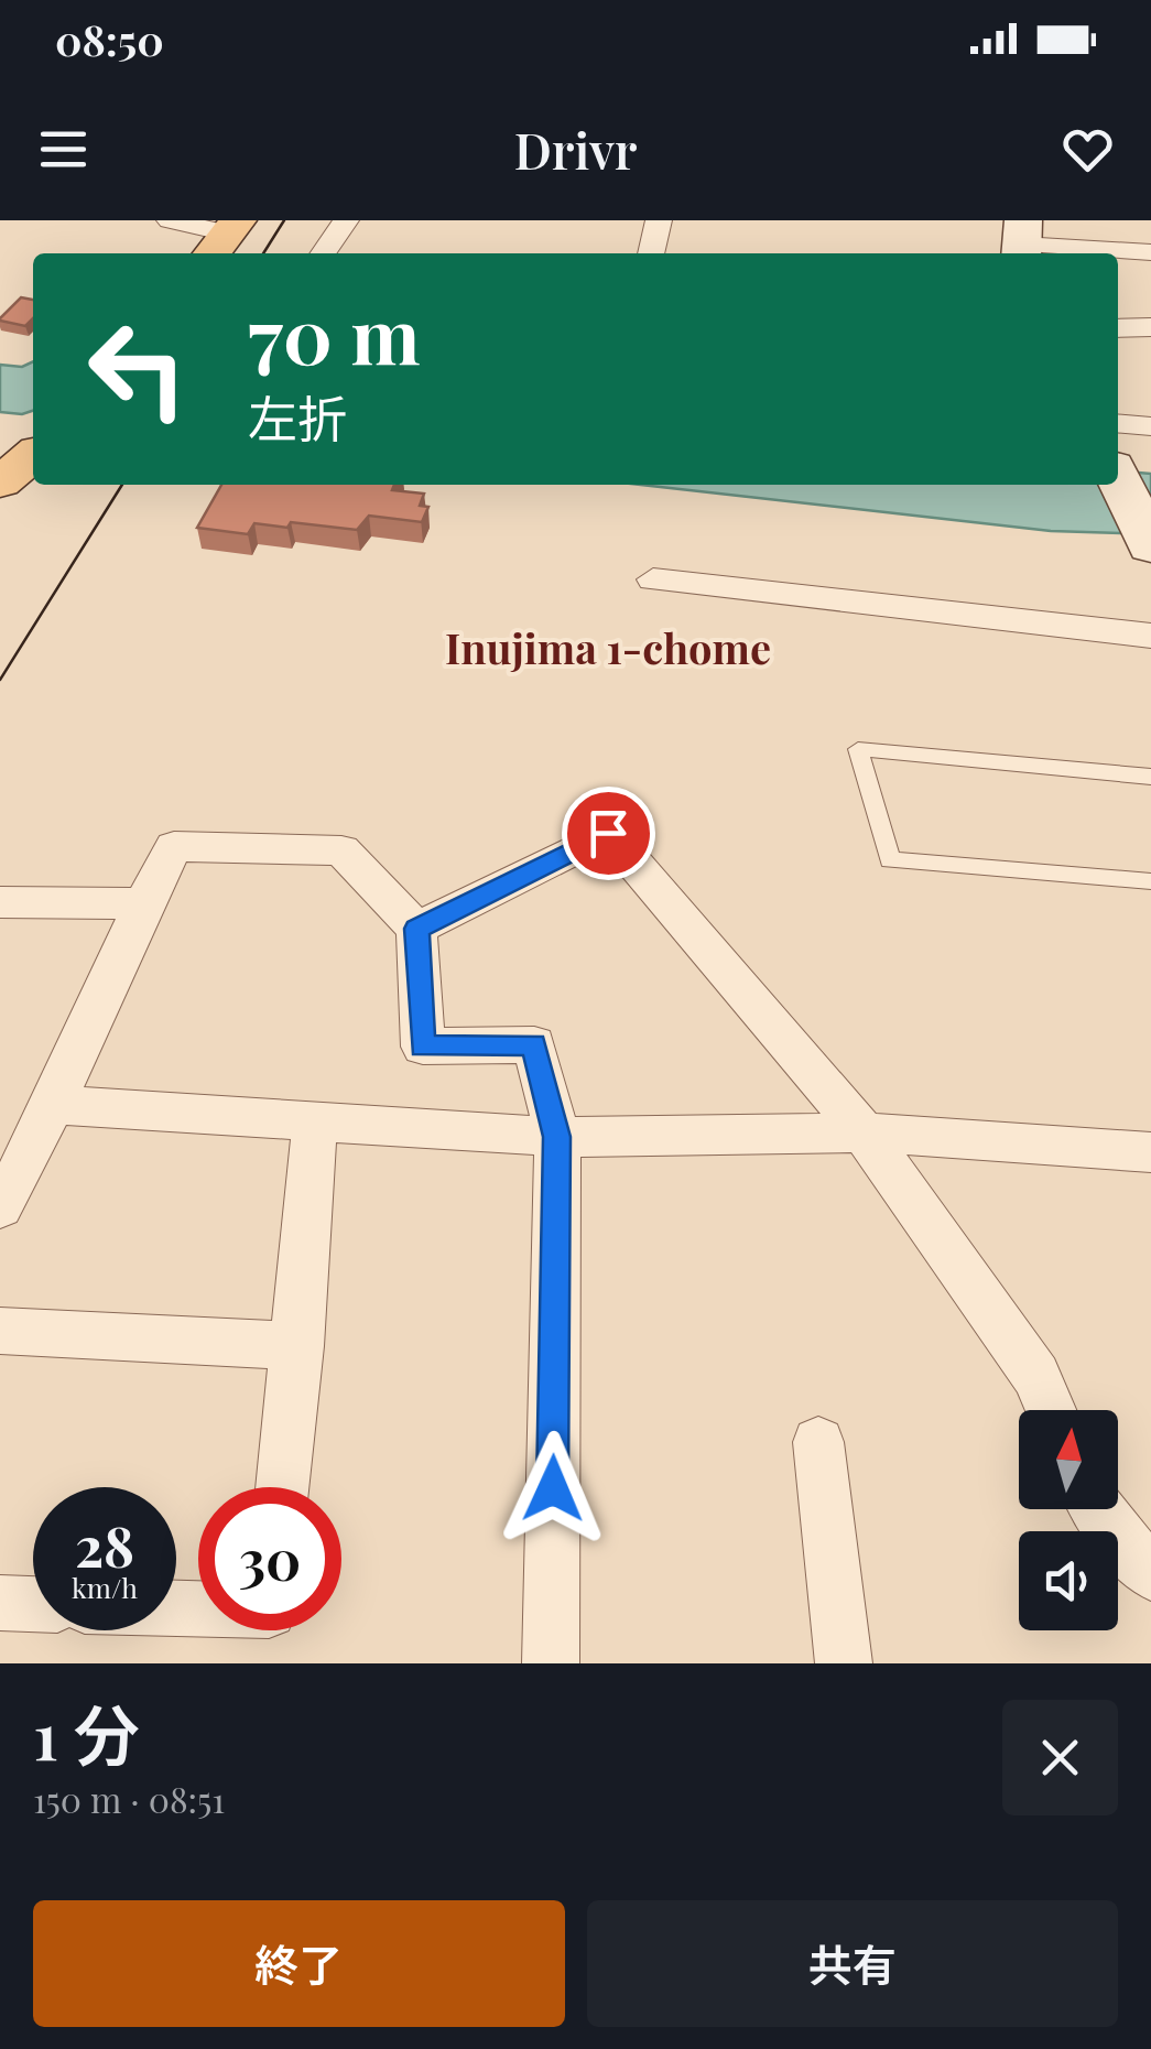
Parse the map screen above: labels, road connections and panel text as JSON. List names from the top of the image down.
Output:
{
  "districts": ["Inujima 1-chome"],
  "north": "top",
  "page": {
    "status": "08:50",
    "header": "Drivr",
    "turn": ["70 m", "左折"],
    "speed": "28 km/h",
    "limit": "30",
    "heading": ["1 分", "150 m · 08:51"],
    "buttons": ["終了", "共有"]
  }
}
